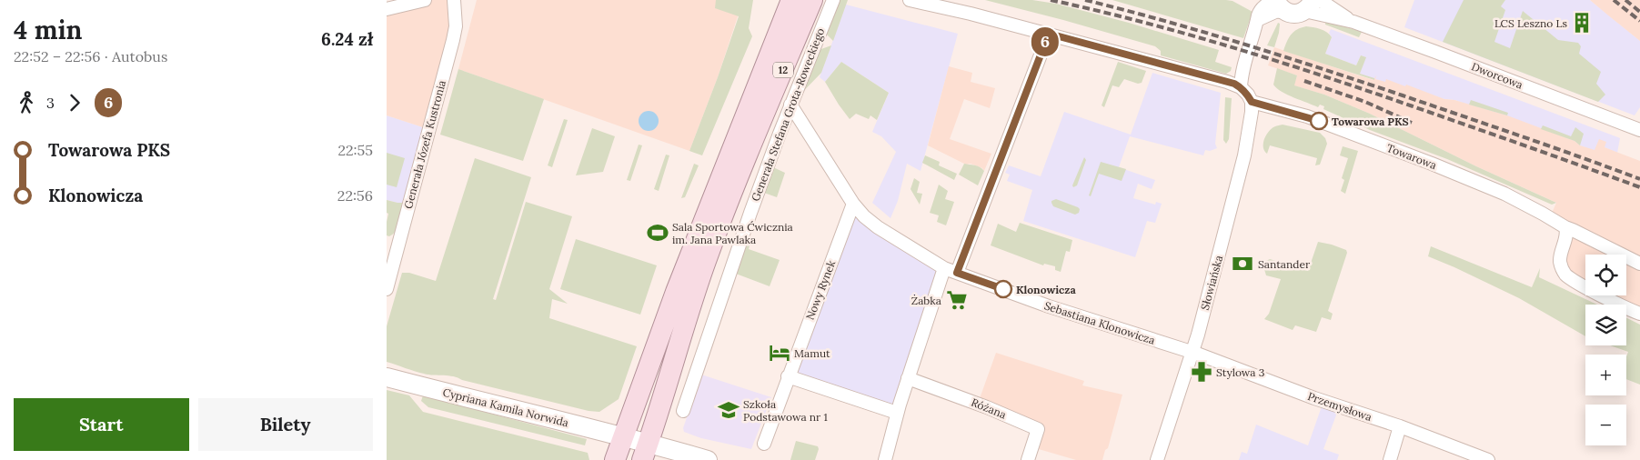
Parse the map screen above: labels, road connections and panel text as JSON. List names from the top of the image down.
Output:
{
  "streets": {
    "main road": ["12"],
    "street": [
      "Dworcowa",
      "Generała Stefana Grota-Roweckiego",
      "Generała Józefa Kustronia",
      "Towarowa",
      "Słowiańska",
      "Nowy Rynek",
      "Sebastiana Klonowicza",
      "Przemysłowa",
      "Cypriana Kamila Norwida",
      "Różana"
    ]
  },
  "crossings": [
    ["12", "Cypriana Kamila Norwida"],
    ["Towarowa", "Słowiańska"],
    ["Słowiańska", "Sebastiana Klonowicza"],
    ["Słowiańska", "Przemysłowa"],
    ["Sebastiana Klonowicza", "Przemysłowa"]
  ],
  "places": {
    "building": ["LCS Leszno Ls"],
    "other": ["Towarowa PKS", "Klonowicza"],
    "sports": ["Sala Sportowa Ćwicznia im. Jana Pawlaka"],
    "bank": ["Santander"],
    "supermarket": ["Żabka"],
    "hotel": ["Mamut"],
    "pharmacy": ["Stylowa 3"],
    "school or university": ["Szkoła Podstawowa nr 1"]
  },
  "lines": ["bus line 6"],
  "page": {
    "heading": ["4 min", "22:52 – 22:56 · Autobus", "6.24 zł"],
    "on_map": "6",
    "legs": ["3", "6"],
    "list": [
      {
        "name": "Towarowa PKS",
        "value": "22:55"
      },
      {
        "name": "Klonowicza",
        "value": "22:56"
      }
    ],
    "map_buttons": ["+", "−"],
    "buttons": ["Start", "Bilety"]
  }
}
